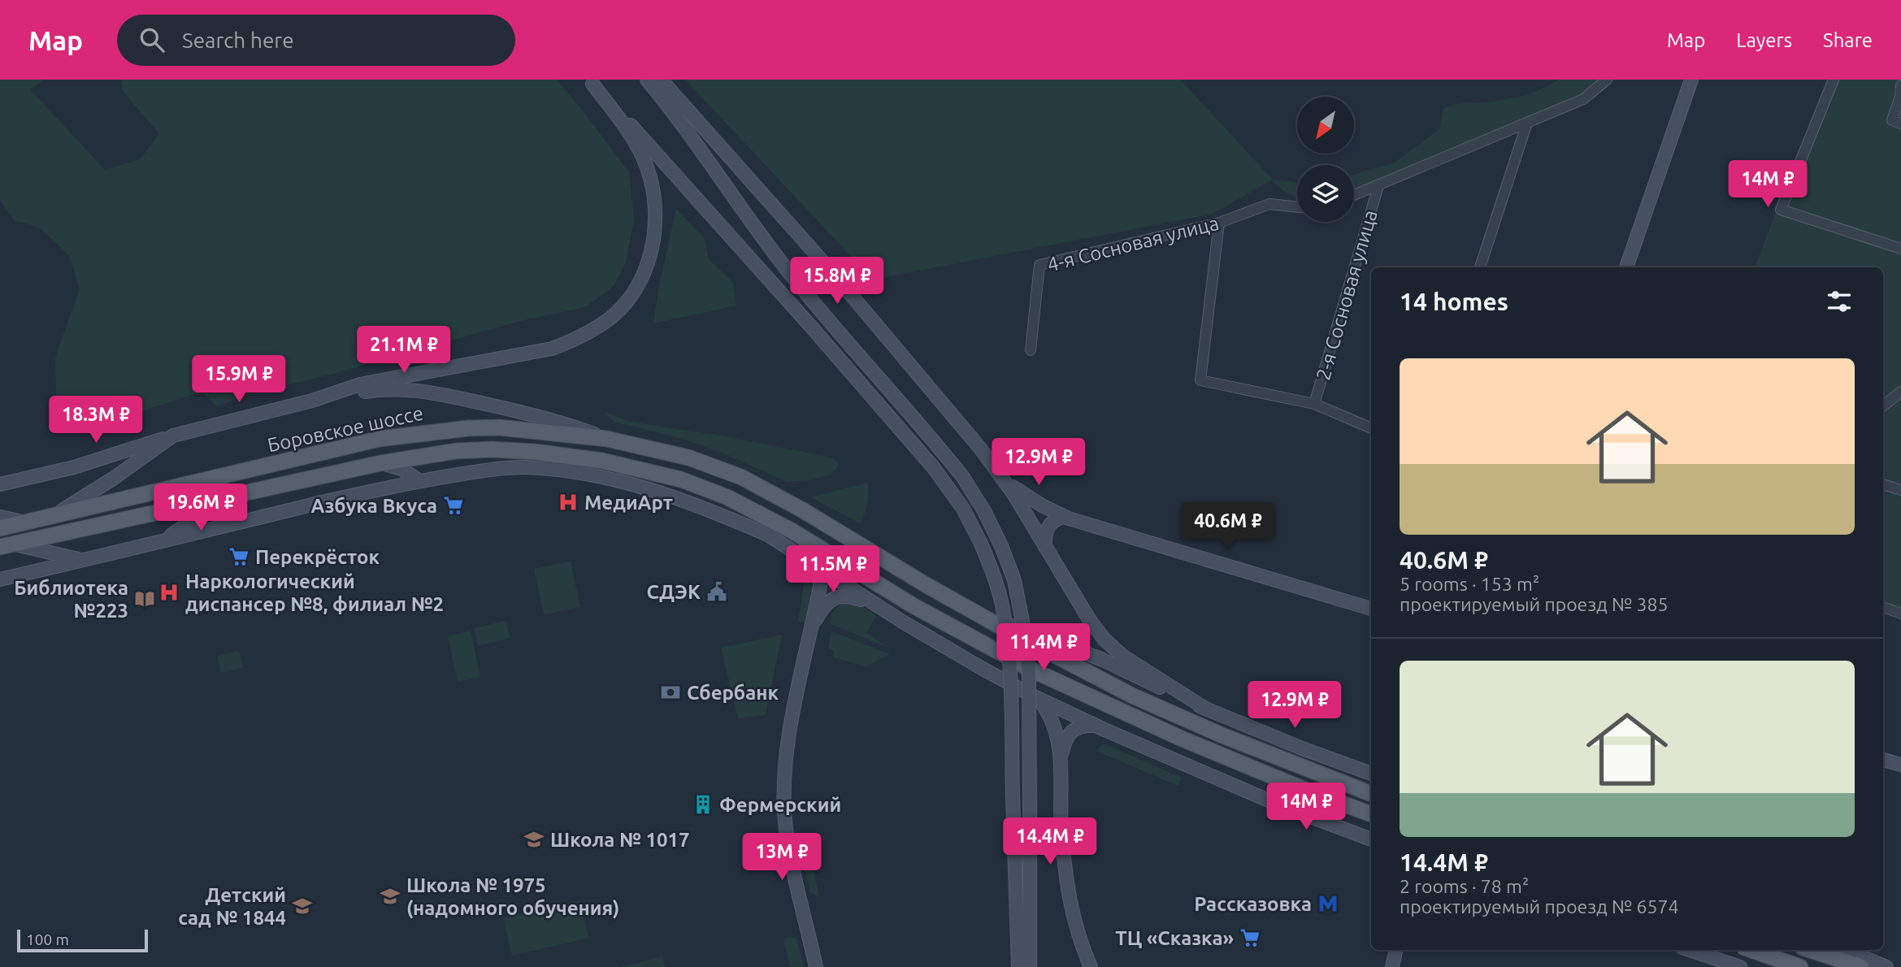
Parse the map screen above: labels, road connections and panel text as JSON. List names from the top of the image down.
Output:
{
  "streets": {
    "main road": ["Боровское шоссе"],
    "street": ["4-я Сосновая улица", "2-я Сосновая улица"]
  },
  "places": {
    "hospital": ["МедиАрт", "Наркологический диспансер №8, филиал №2"],
    "supermarket": ["Азбука Вкуса", "Перекрёсток", "ТЦ «Сказка»"],
    "public building": ["СДЭК"],
    "library": ["Библиотека №223"],
    "bank": ["Сбербанк"],
    "building": ["Фермерский"],
    "school or university": ["Школа № 1017", "Школа № 1975 (надомного обучения)", "Детский сад № 1844"],
    "metro station": ["Рассказовка"]
  },
  "scale_bar": "100 m",
  "north": "bottom left",
  "page": {
    "header": "Map",
    "search": "Search here",
    "nav": ["Map", "Layers", "Share"],
    "price": [
      "14M ₽",
      "15.8M ₽",
      "21.1M ₽",
      "15.9M ₽",
      "18.3M ₽",
      "12.9M ₽",
      "19.6M ₽",
      "40.6M ₽",
      "11.5M ₽",
      "11.4M ₽",
      "12.9M ₽",
      "14M ₽",
      "14.4M ₽",
      "13M ₽"
    ],
    "heading": "14 homes",
    "list": [
      {
        "name": "40.6M ₽",
        "note": "5 rooms · 153 m² · проектируемый проезд № 385"
      },
      {
        "name": "14.4M ₽",
        "note": "2 rooms · 78 m² · проектируемый проезд № 6574"
      }
    ],
    "scale": "100 m"
  }
}
